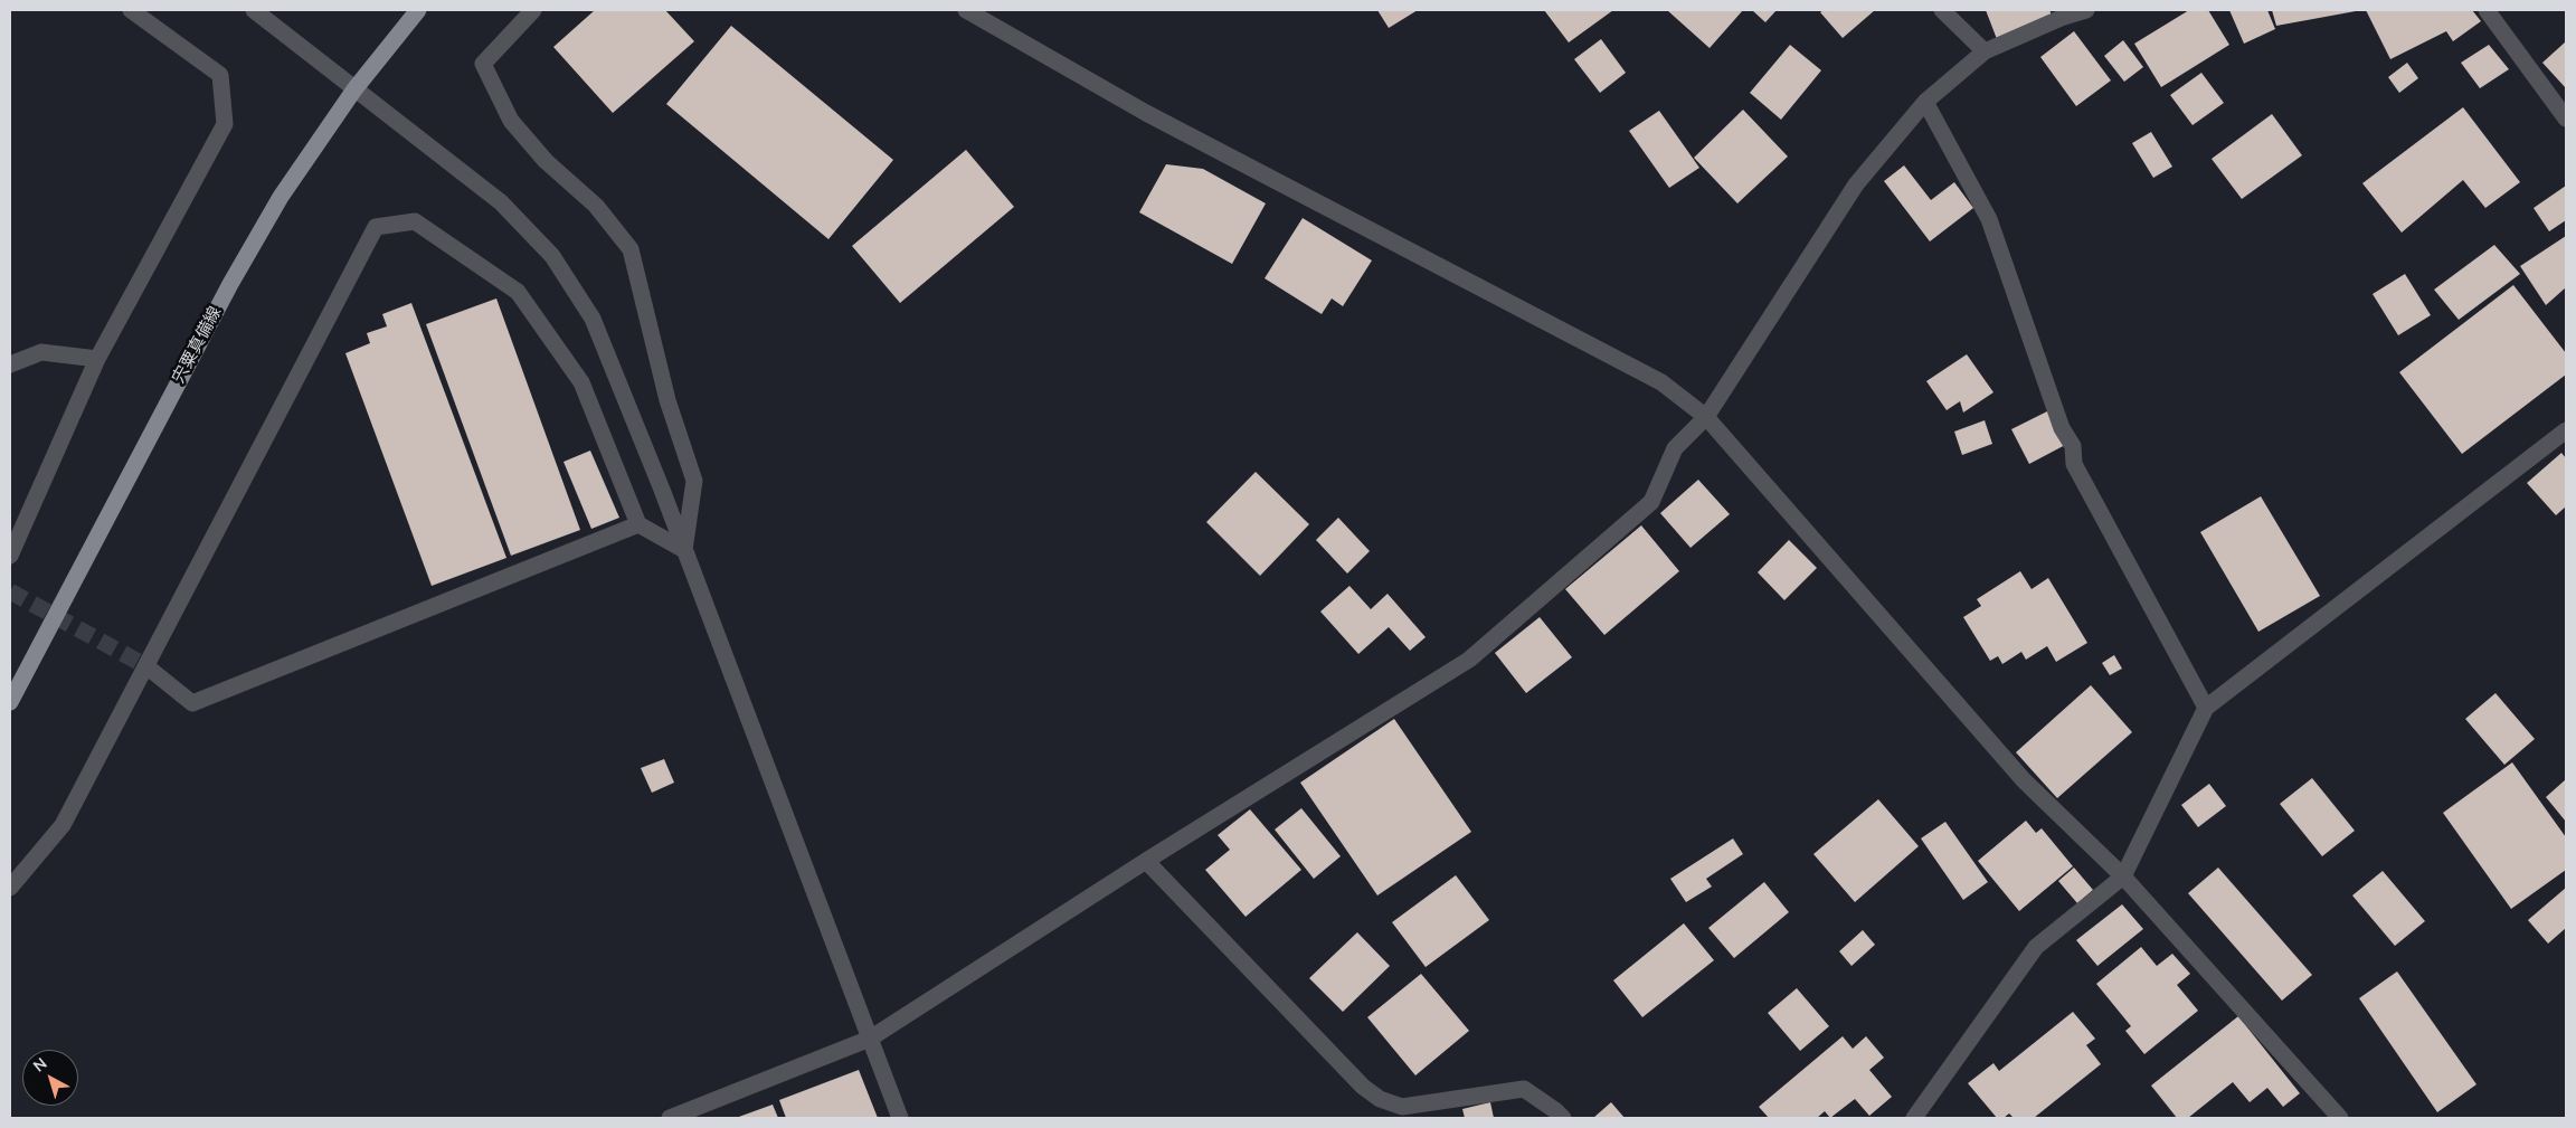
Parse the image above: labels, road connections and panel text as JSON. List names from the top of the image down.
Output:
{
  "streets": {
    "main road": ["宍粟真備線"]
  },
  "north": "top left"
}
